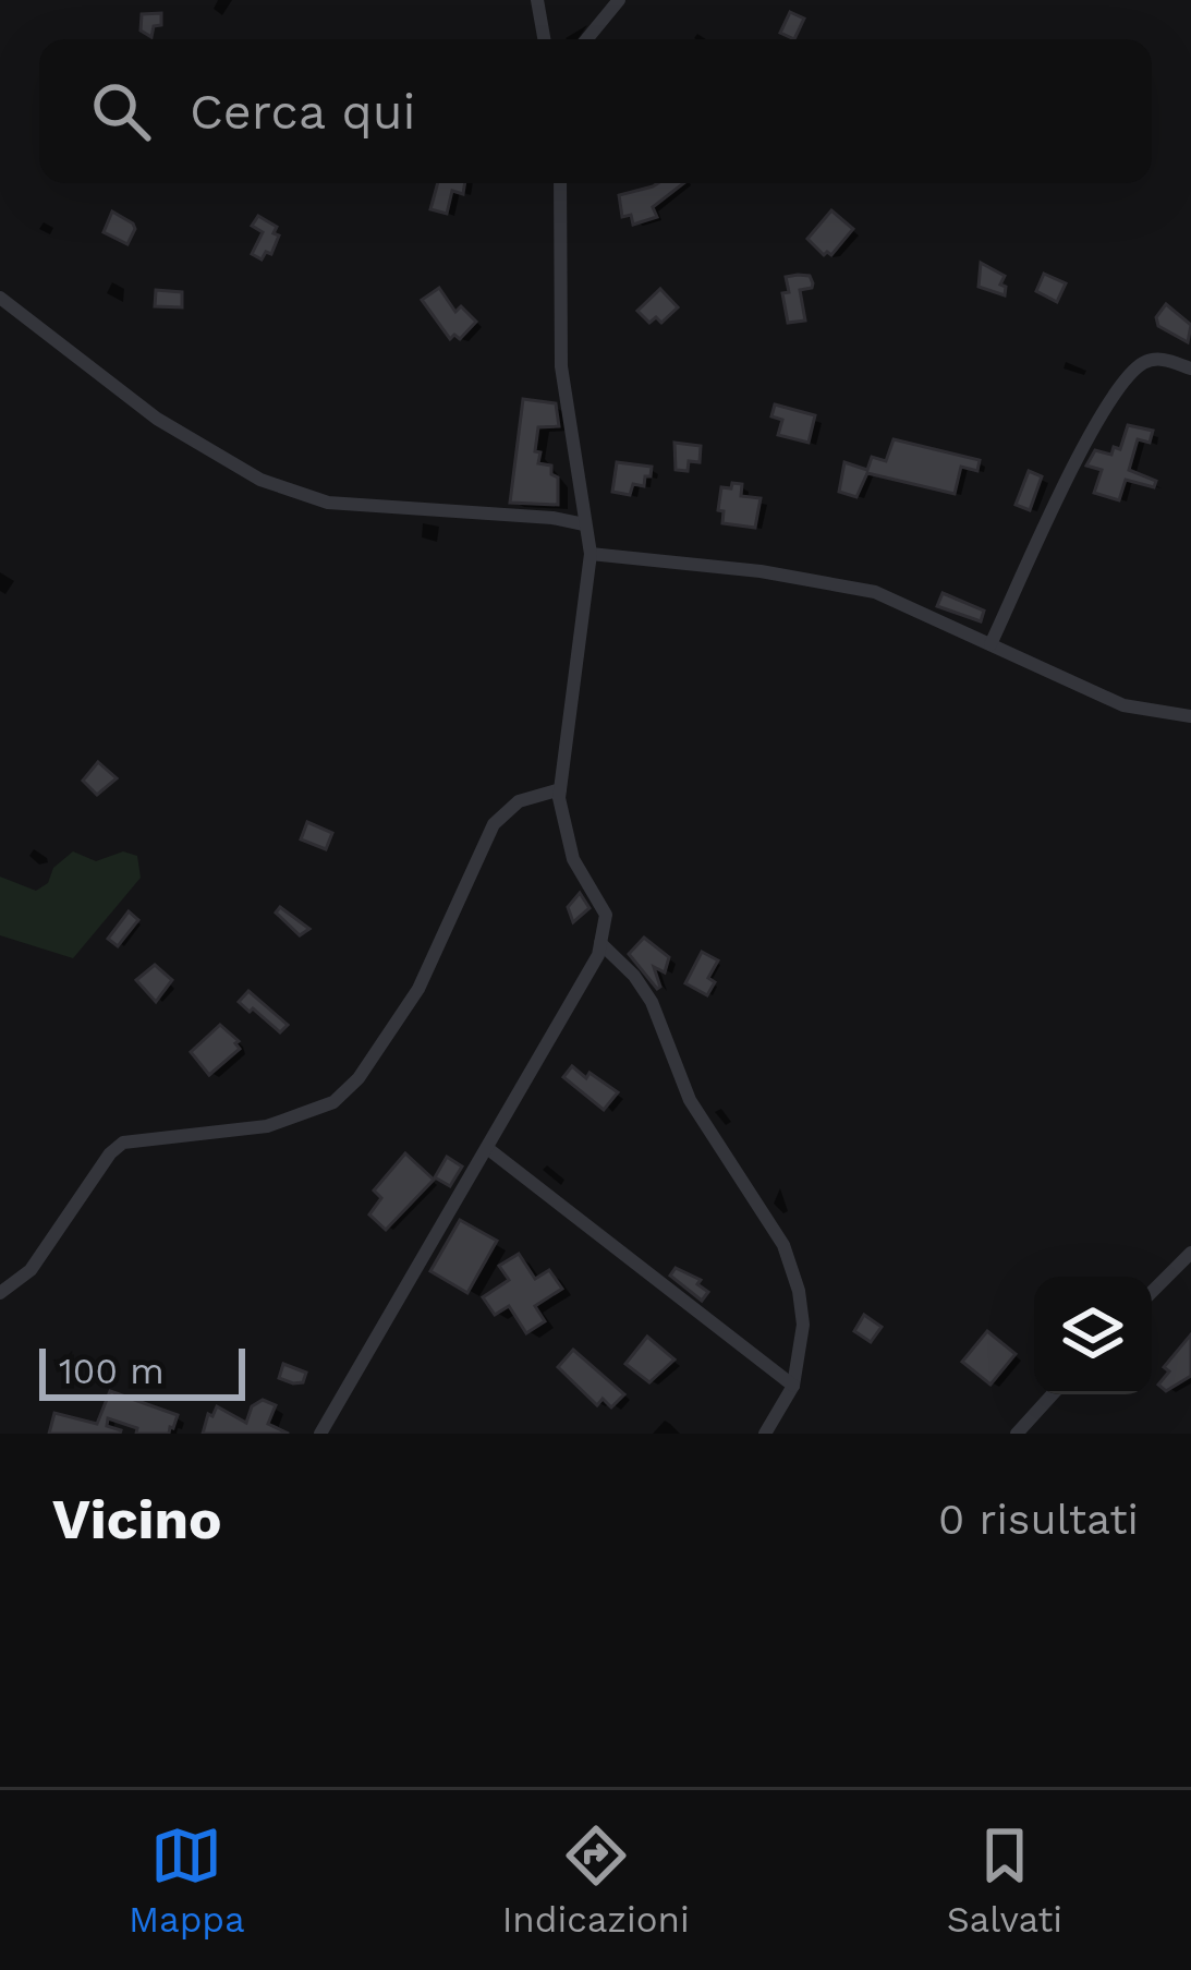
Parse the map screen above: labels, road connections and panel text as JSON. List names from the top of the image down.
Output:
{
  "scale_bar": "100 m",
  "page": {
    "search": "Cerca qui",
    "scale": "100 m",
    "heading": ["Vicino", "0 risultati"],
    "nav": ["Mappa", "Indicazioni", "Salvati"]
  }
}
